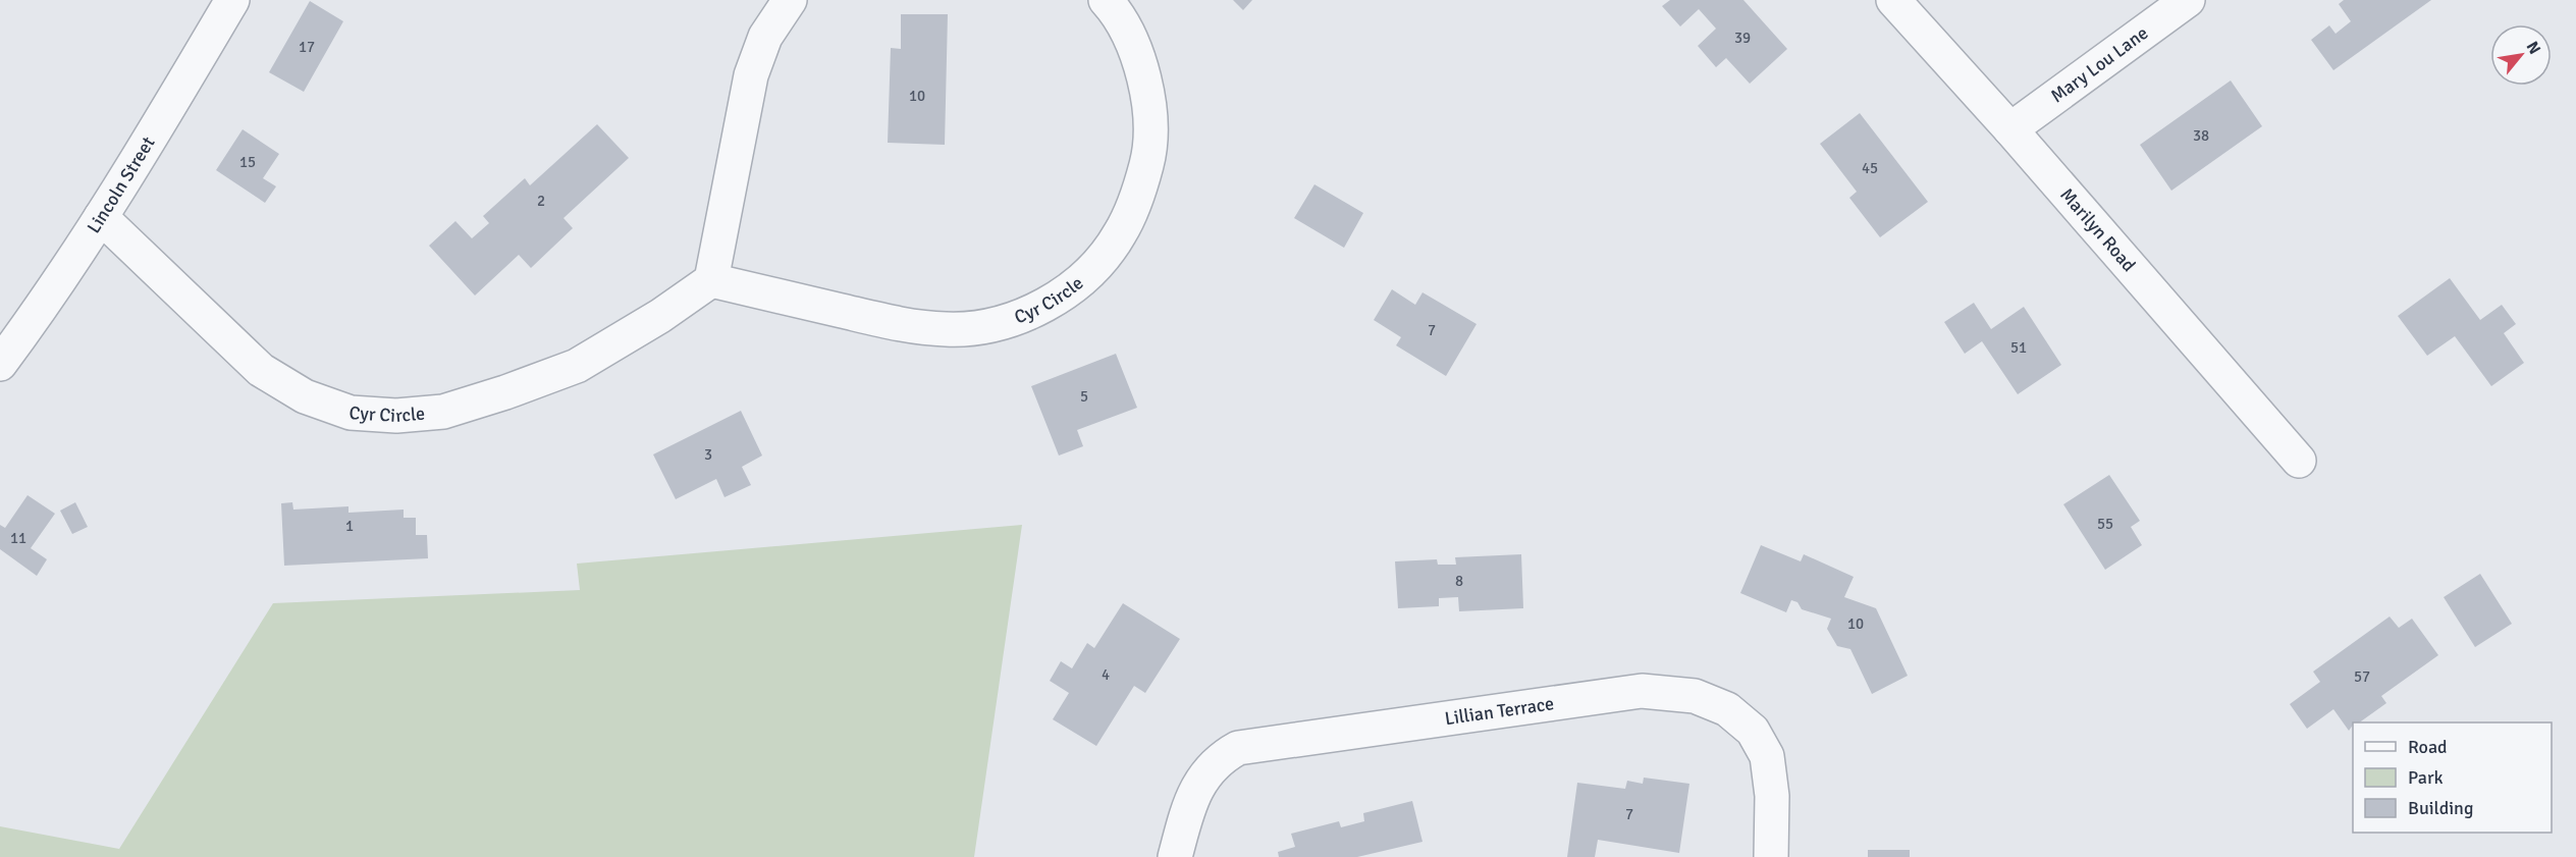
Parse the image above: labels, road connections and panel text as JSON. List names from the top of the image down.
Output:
{
  "streets": {
    "street": [
      "Mary Lou Lane",
      "Lincoln Street",
      "Marilyn Road",
      "Cyr Circle",
      "Lillian Terrace"
    ]
  },
  "crossings": [
    ["Mary Lou Lane", "Marilyn Road"],
    ["Lincoln Street", "Cyr Circle"]
  ],
  "house_numbers": [
    "39",
    "17",
    "10",
    "38",
    "15",
    "45",
    "2",
    "7",
    "51",
    "5",
    "3",
    "55",
    "1",
    "11",
    "8",
    "10",
    "4",
    "57",
    "7"
  ],
  "legend": ["Road", "Park", "Building"],
  "north": "top right"
}
